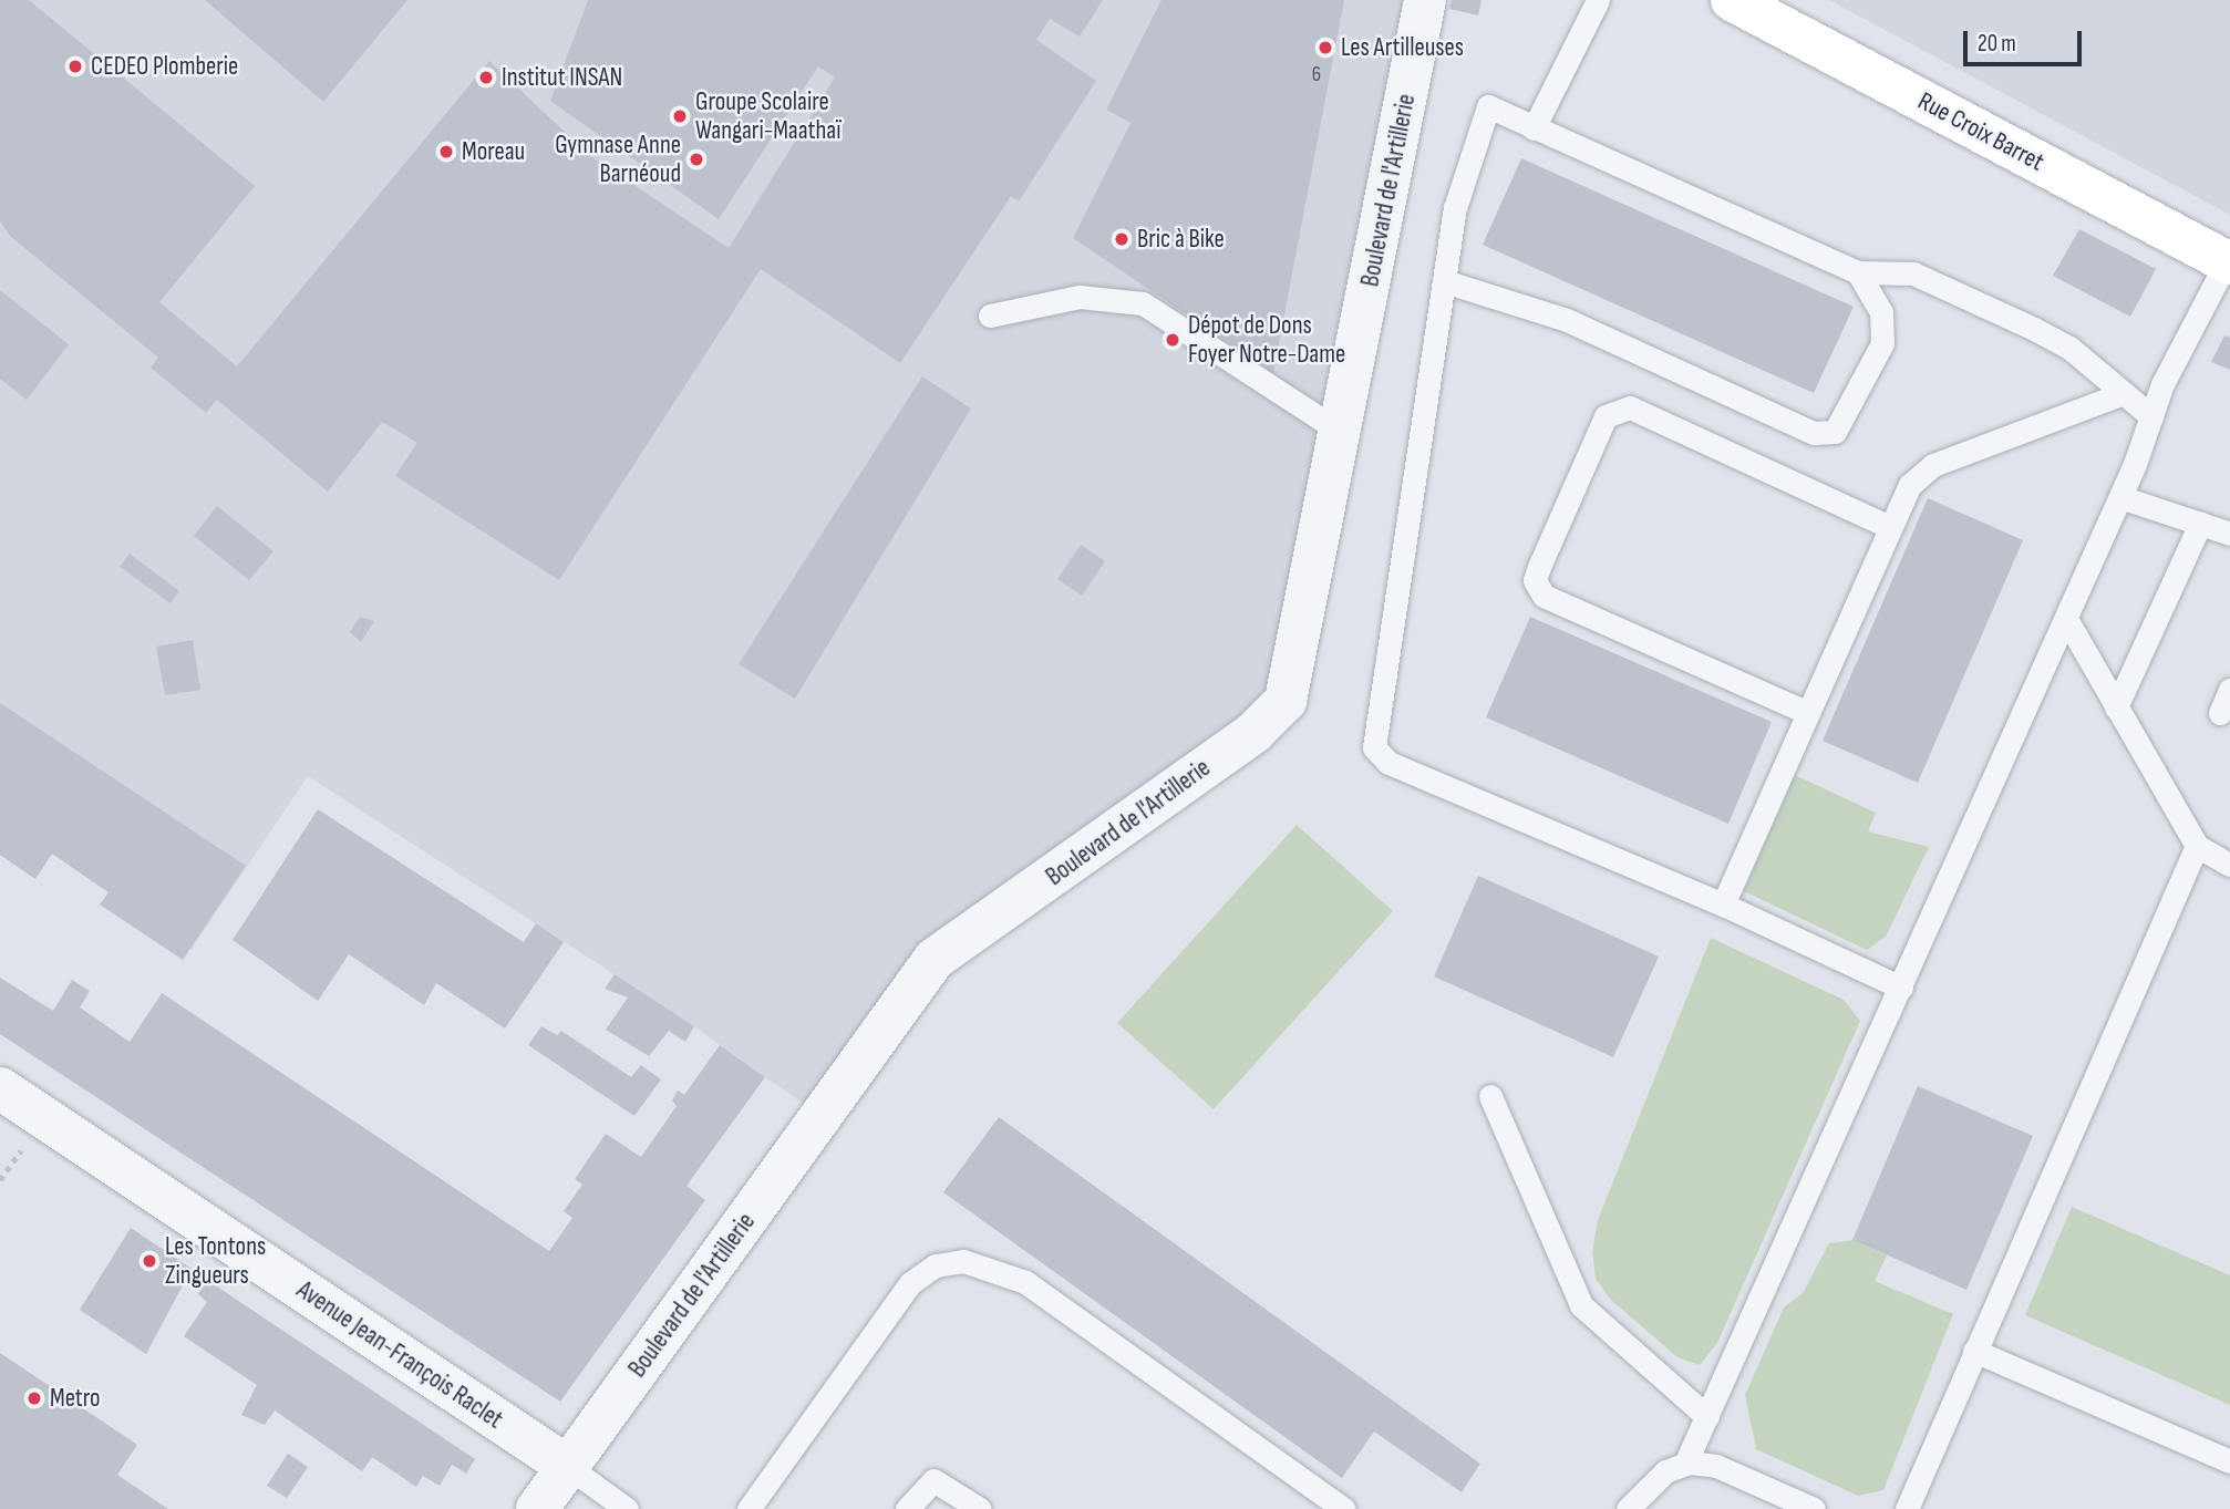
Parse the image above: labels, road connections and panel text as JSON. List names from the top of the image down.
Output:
{
  "streets": {
    "street": ["Rue Croix Barret", "Boulevard de l'Artillerie", "Avenue Jean-François Raclet"]
  },
  "crossings": [
    ["Boulevard de l'Artillerie", "Avenue Jean-François Raclet"]
  ],
  "places": [
    "Les Artilleuses",
    "CEDEO Plomberie",
    "Institut INSAN",
    "Groupe Scolaire Wangari-Maathaï",
    "Moreau",
    "Gymnase Anne Barnéoud",
    "Bric à Bike",
    "Dépot de Dons Foyer Notre-Dame",
    "Les Tontons Zingueurs",
    "Metro"
  ],
  "house_numbers": ["6"],
  "scale_bar": "20 m"
}
